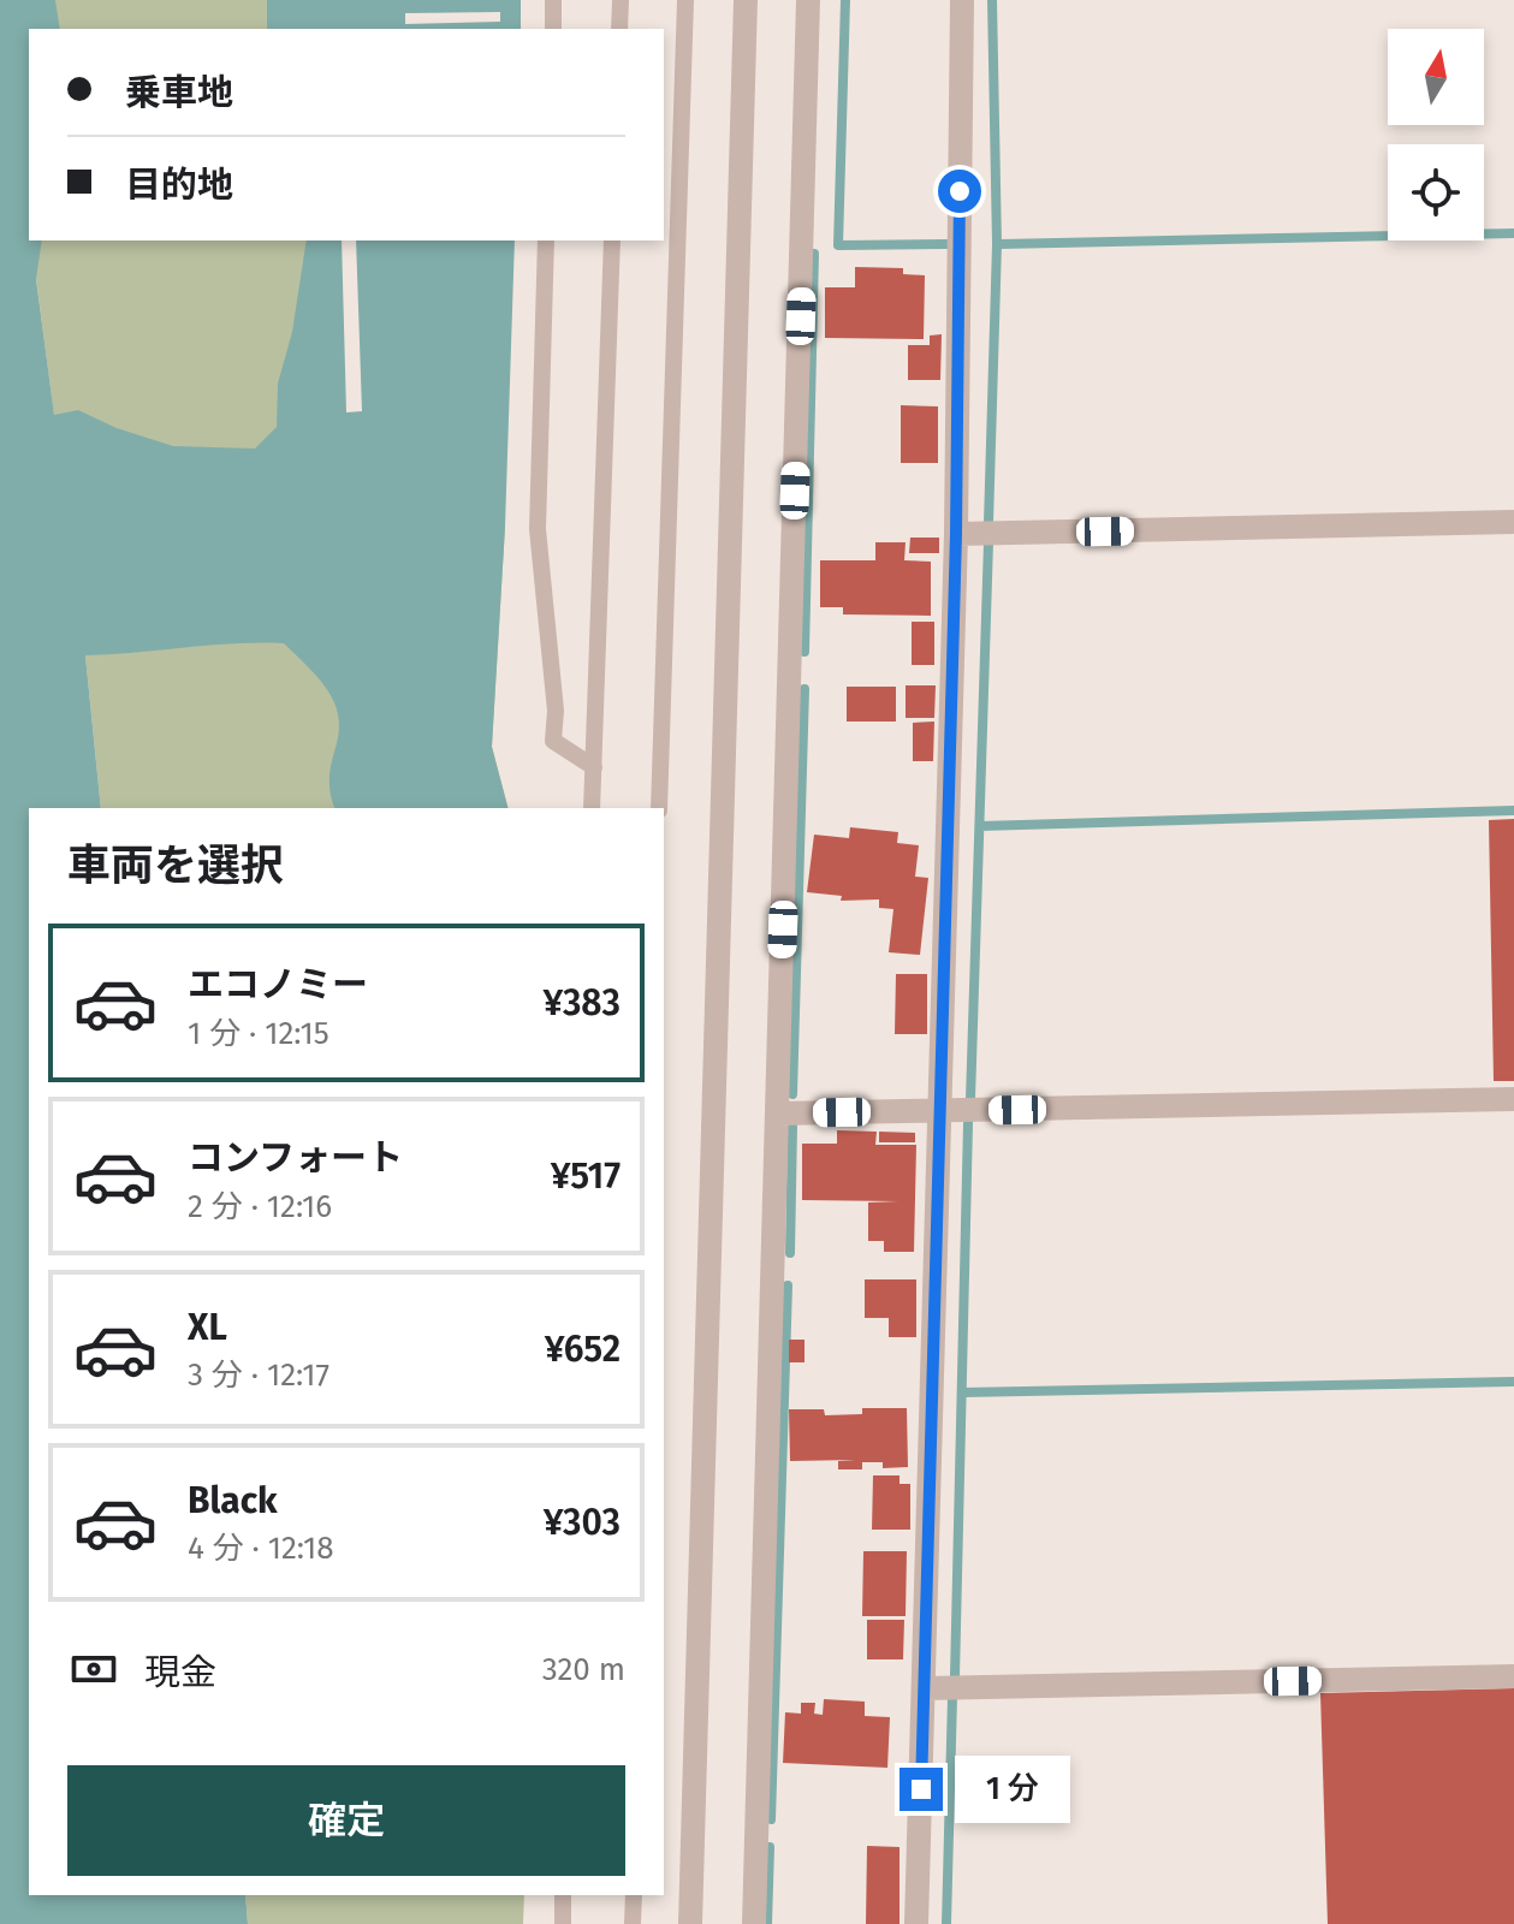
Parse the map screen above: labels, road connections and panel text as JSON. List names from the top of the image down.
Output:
{
  "north": "top",
  "page": {
    "banner": ["乗車地", "目的地"],
    "heading": "車両を選択",
    "list": [
      {
        "name": "エコノミー",
        "note": "1 分 · 12:15",
        "value": "¥383"
      },
      {
        "name": "コンフォート",
        "note": "2 分 · 12:16",
        "value": "¥517"
      },
      {
        "name": "XL",
        "note": "3 分 · 12:17",
        "value": "¥652"
      },
      {
        "name": "Black",
        "note": "4 分 · 12:18",
        "value": "¥303"
      }
    ],
    "pay": ["現金", "320 m"],
    "buttons": "確定",
    "bubble": "1 分"
  }
}
